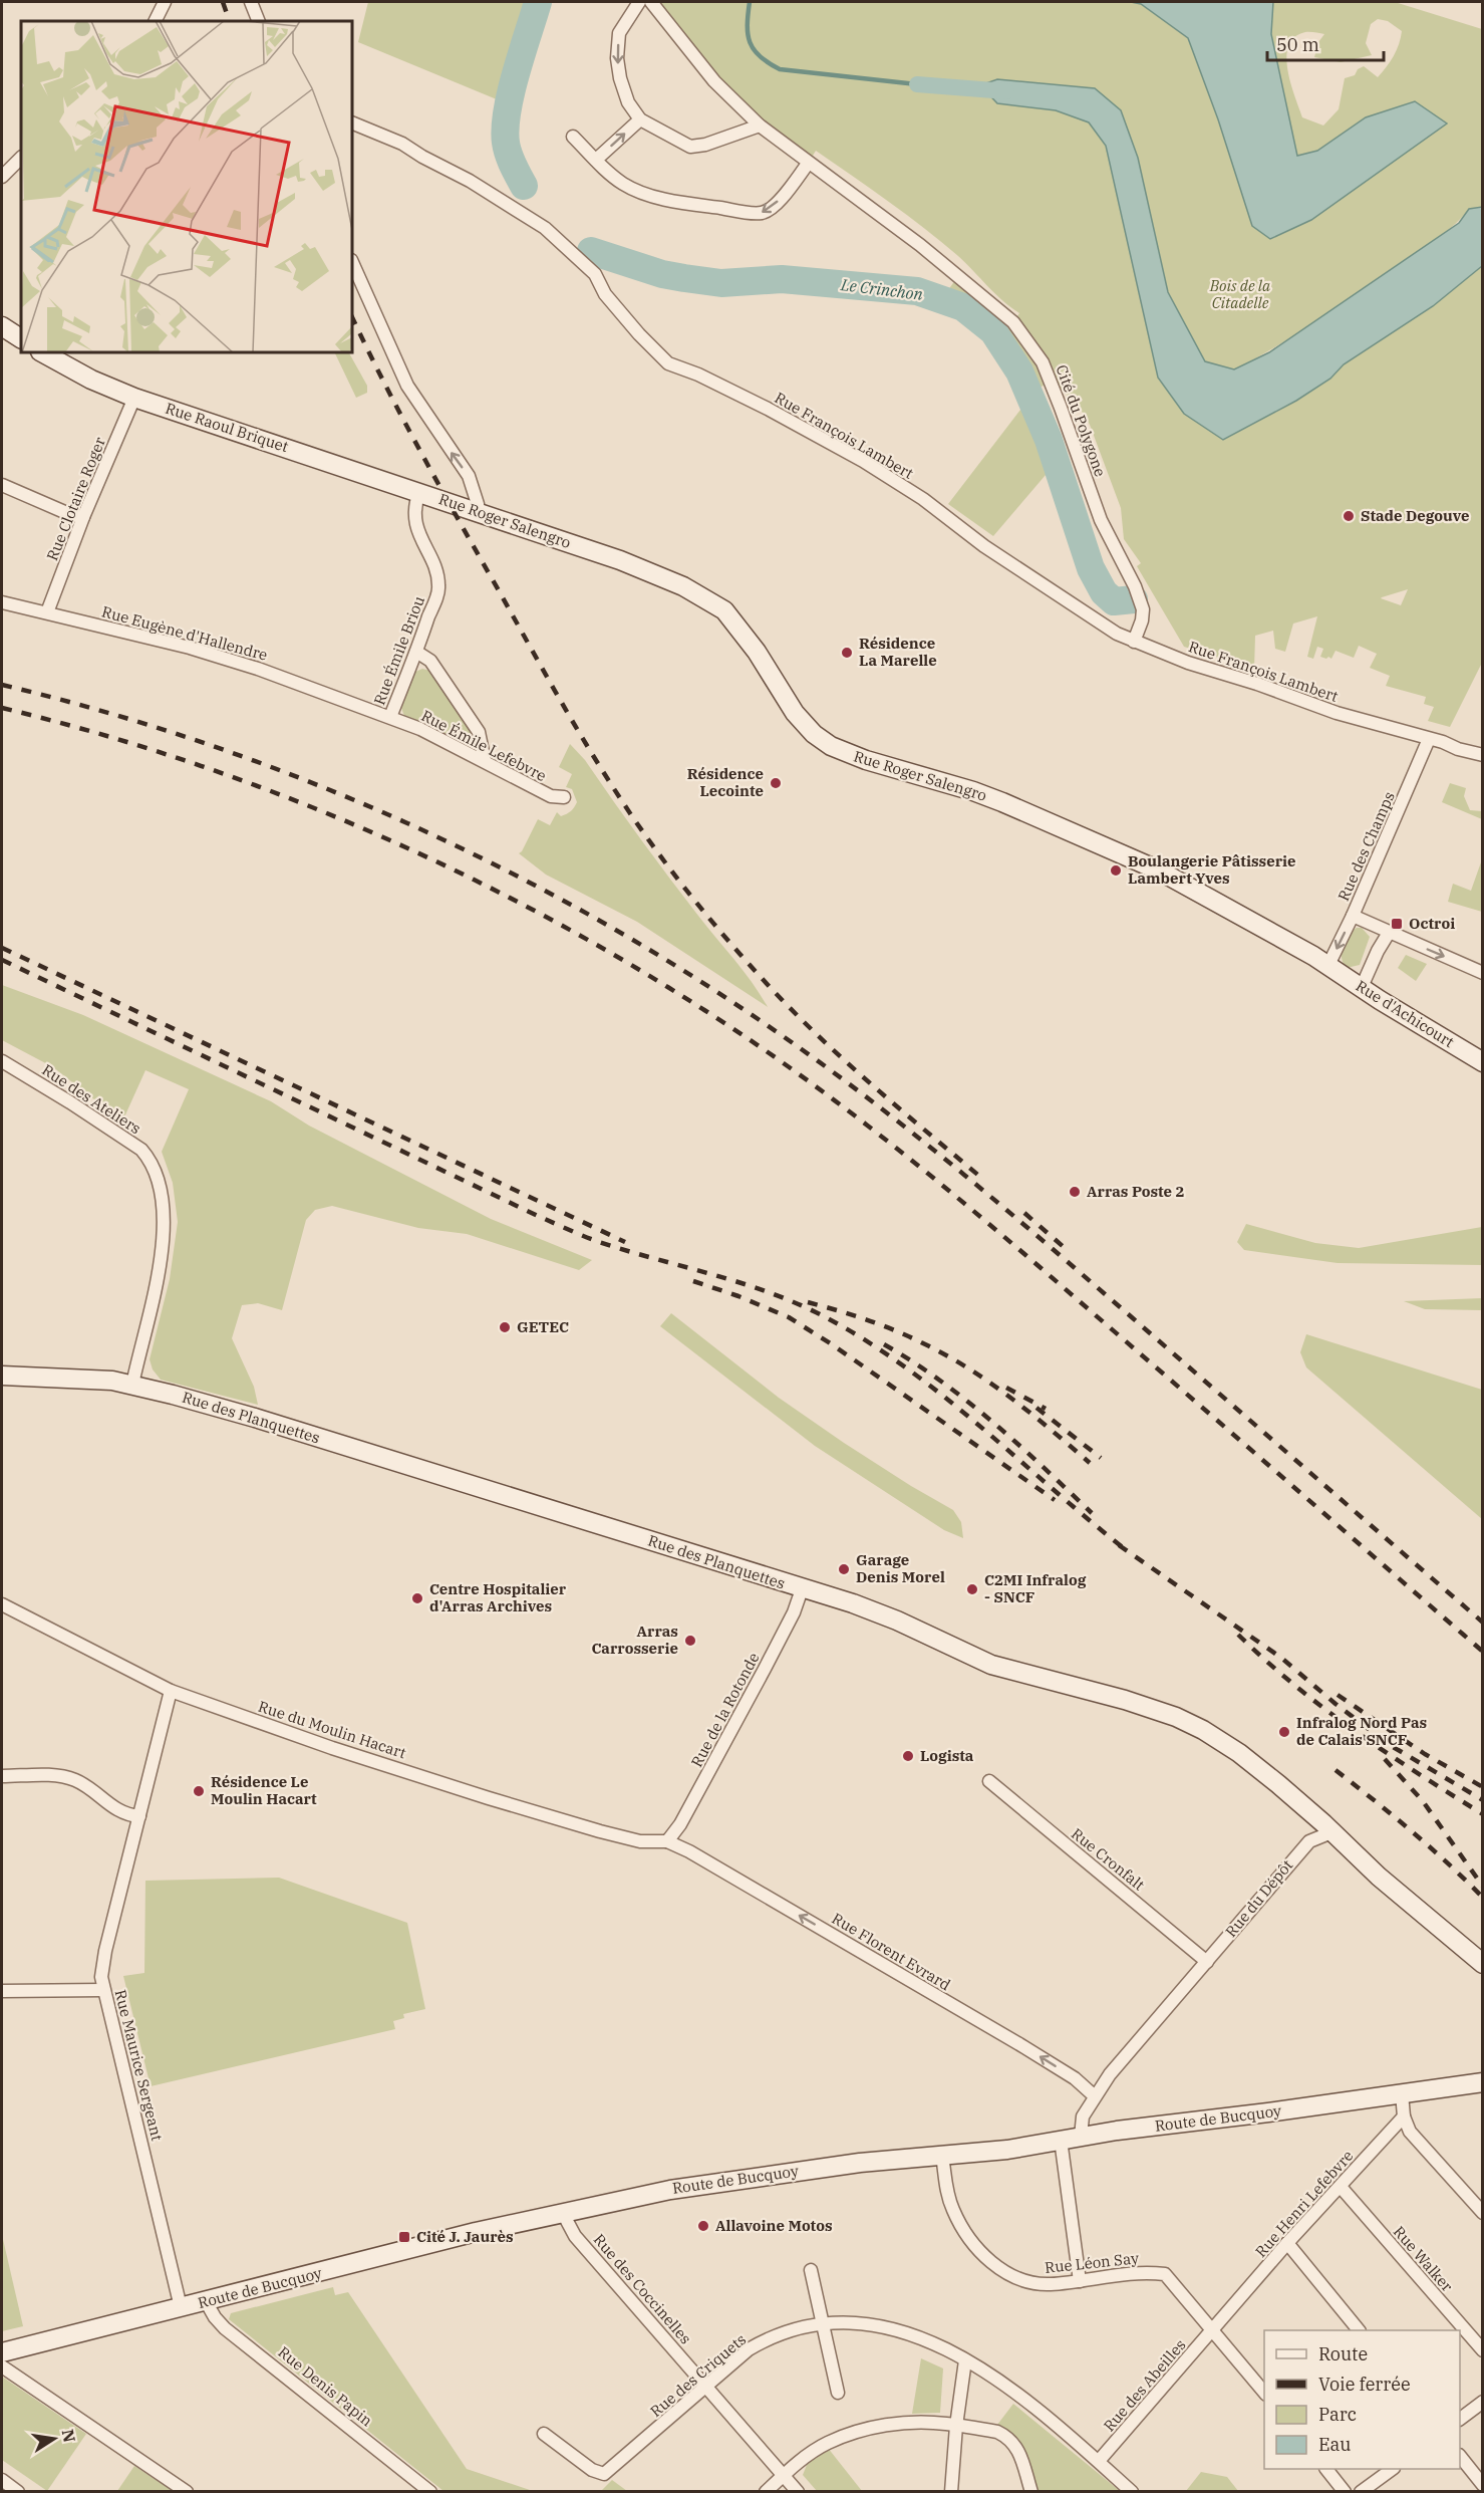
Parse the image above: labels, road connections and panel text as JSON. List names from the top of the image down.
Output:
{
  "streets": {
    "street": [
      "Cité du Polygone",
      "Rue Raoul Briquet",
      "Rue François Lambert",
      "Rue Clotaire Roger",
      "Rue Roger Salengro",
      "Rue Eugène d'Hallendre",
      "Rue Émile Briou",
      "Rue Émile Lefebvre",
      "Rue des Champs",
      "Rue d'Achicourt",
      "Rue des Ateliers",
      "Rue des Planquettes",
      "Rue de la Rotonde",
      "Rue du Moulin Hacart",
      "Rue Cronfalt",
      "Rue du Dépôt",
      "Rue Florent Evrard",
      "Rue Maurice Sergeant",
      "Route de Bucquoy",
      "Rue Henri Lefebvre",
      "Rue Walker",
      "Rue Léon Say",
      "Rue des Coccinelles",
      "Rue des Criquets",
      "Rue des Abeilles",
      "Rue Denis Papin"
    ]
  },
  "crossings": [
    ["Cité du Polygone", "Rue François Lambert"],
    ["Rue Raoul Briquet", "Rue Clotaire Roger"],
    ["Rue Raoul Briquet", "Rue Roger Salengro"],
    ["Rue Raoul Briquet", "Rue Émile Briou"],
    ["Rue François Lambert", "Rue des Champs"],
    ["Rue Clotaire Roger", "Rue Eugène d'Hallendre"],
    ["Rue Roger Salengro", "Rue Émile Briou"],
    ["Rue Roger Salengro", "Rue des Champs"],
    ["Rue Roger Salengro", "Rue d'Achicourt"],
    ["Rue Eugène d'Hallendre", "Rue Émile Briou"],
    ["Rue Eugène d'Hallendre", "Rue Émile Lefebvre"],
    ["Rue Émile Briou", "Rue Émile Lefebvre"],
    ["Rue des Champs", "Rue d'Achicourt"],
    ["Rue des Ateliers", "Rue des Planquettes"],
    ["Rue des Planquettes", "Rue de la Rotonde"],
    ["Rue des Planquettes", "Rue du Dépôt"],
    ["Rue de la Rotonde", "Rue du Moulin Hacart"],
    ["Rue de la Rotonde", "Rue Florent Evrard"],
    ["Rue du Moulin Hacart", "Rue Florent Evrard"],
    ["Rue du Moulin Hacart", "Rue Maurice Sergeant"],
    ["Rue Cronfalt", "Rue du Dépôt"],
    ["Rue du Dépôt", "Rue Florent Evrard"],
    ["Rue du Dépôt", "Route de Bucquoy"],
    ["Rue Maurice Sergeant", "Route de Bucquoy"],
    ["Route de Bucquoy", "Rue Léon Say"],
    ["Route de Bucquoy", "Rue des Coccinelles"],
    ["Route de Bucquoy", "Rue Denis Papin"],
    ["Rue Henri Lefebvre", "Rue Walker"],
    ["Rue Henri Lefebvre", "Rue Léon Say"],
    ["Rue Henri Lefebvre", "Rue des Abeilles"],
    ["Rue Léon Say", "Rue des Abeilles"],
    ["Rue des Coccinelles", "Rue des Criquets"],
    ["Rue des Criquets", "Rue des Abeilles"]
  ],
  "one_way": ["Rue Florent Evrard"],
  "water": ["Le Crinchon"],
  "parks": ["Bois de la Citadelle"],
  "places": {
    "other": [
      "Stade Degouve",
      "Résidence La Marelle",
      "Résidence Lecointe",
      "Boulangerie Pâtisserie Lambert Yves",
      "Arras Poste 2",
      "GETEC",
      "Garage Denis Morel",
      "C2MI Infralog - SNCF",
      "Centre Hospitalier d'Arras Archives",
      "Arras Carrosserie",
      "Infralog Nord Pas de Calais SNCF",
      "Logista",
      "Résidence Le Moulin Hacart",
      "Allavoine Motos"
    ],
    "transit": ["Octroi", "Cité J. Jaurès"]
  },
  "legend": [
    "Route",
    "Voie ferrée",
    "Parc",
    "Eau"
  ],
  "scale_bar": "50 m",
  "north": "right"
}
